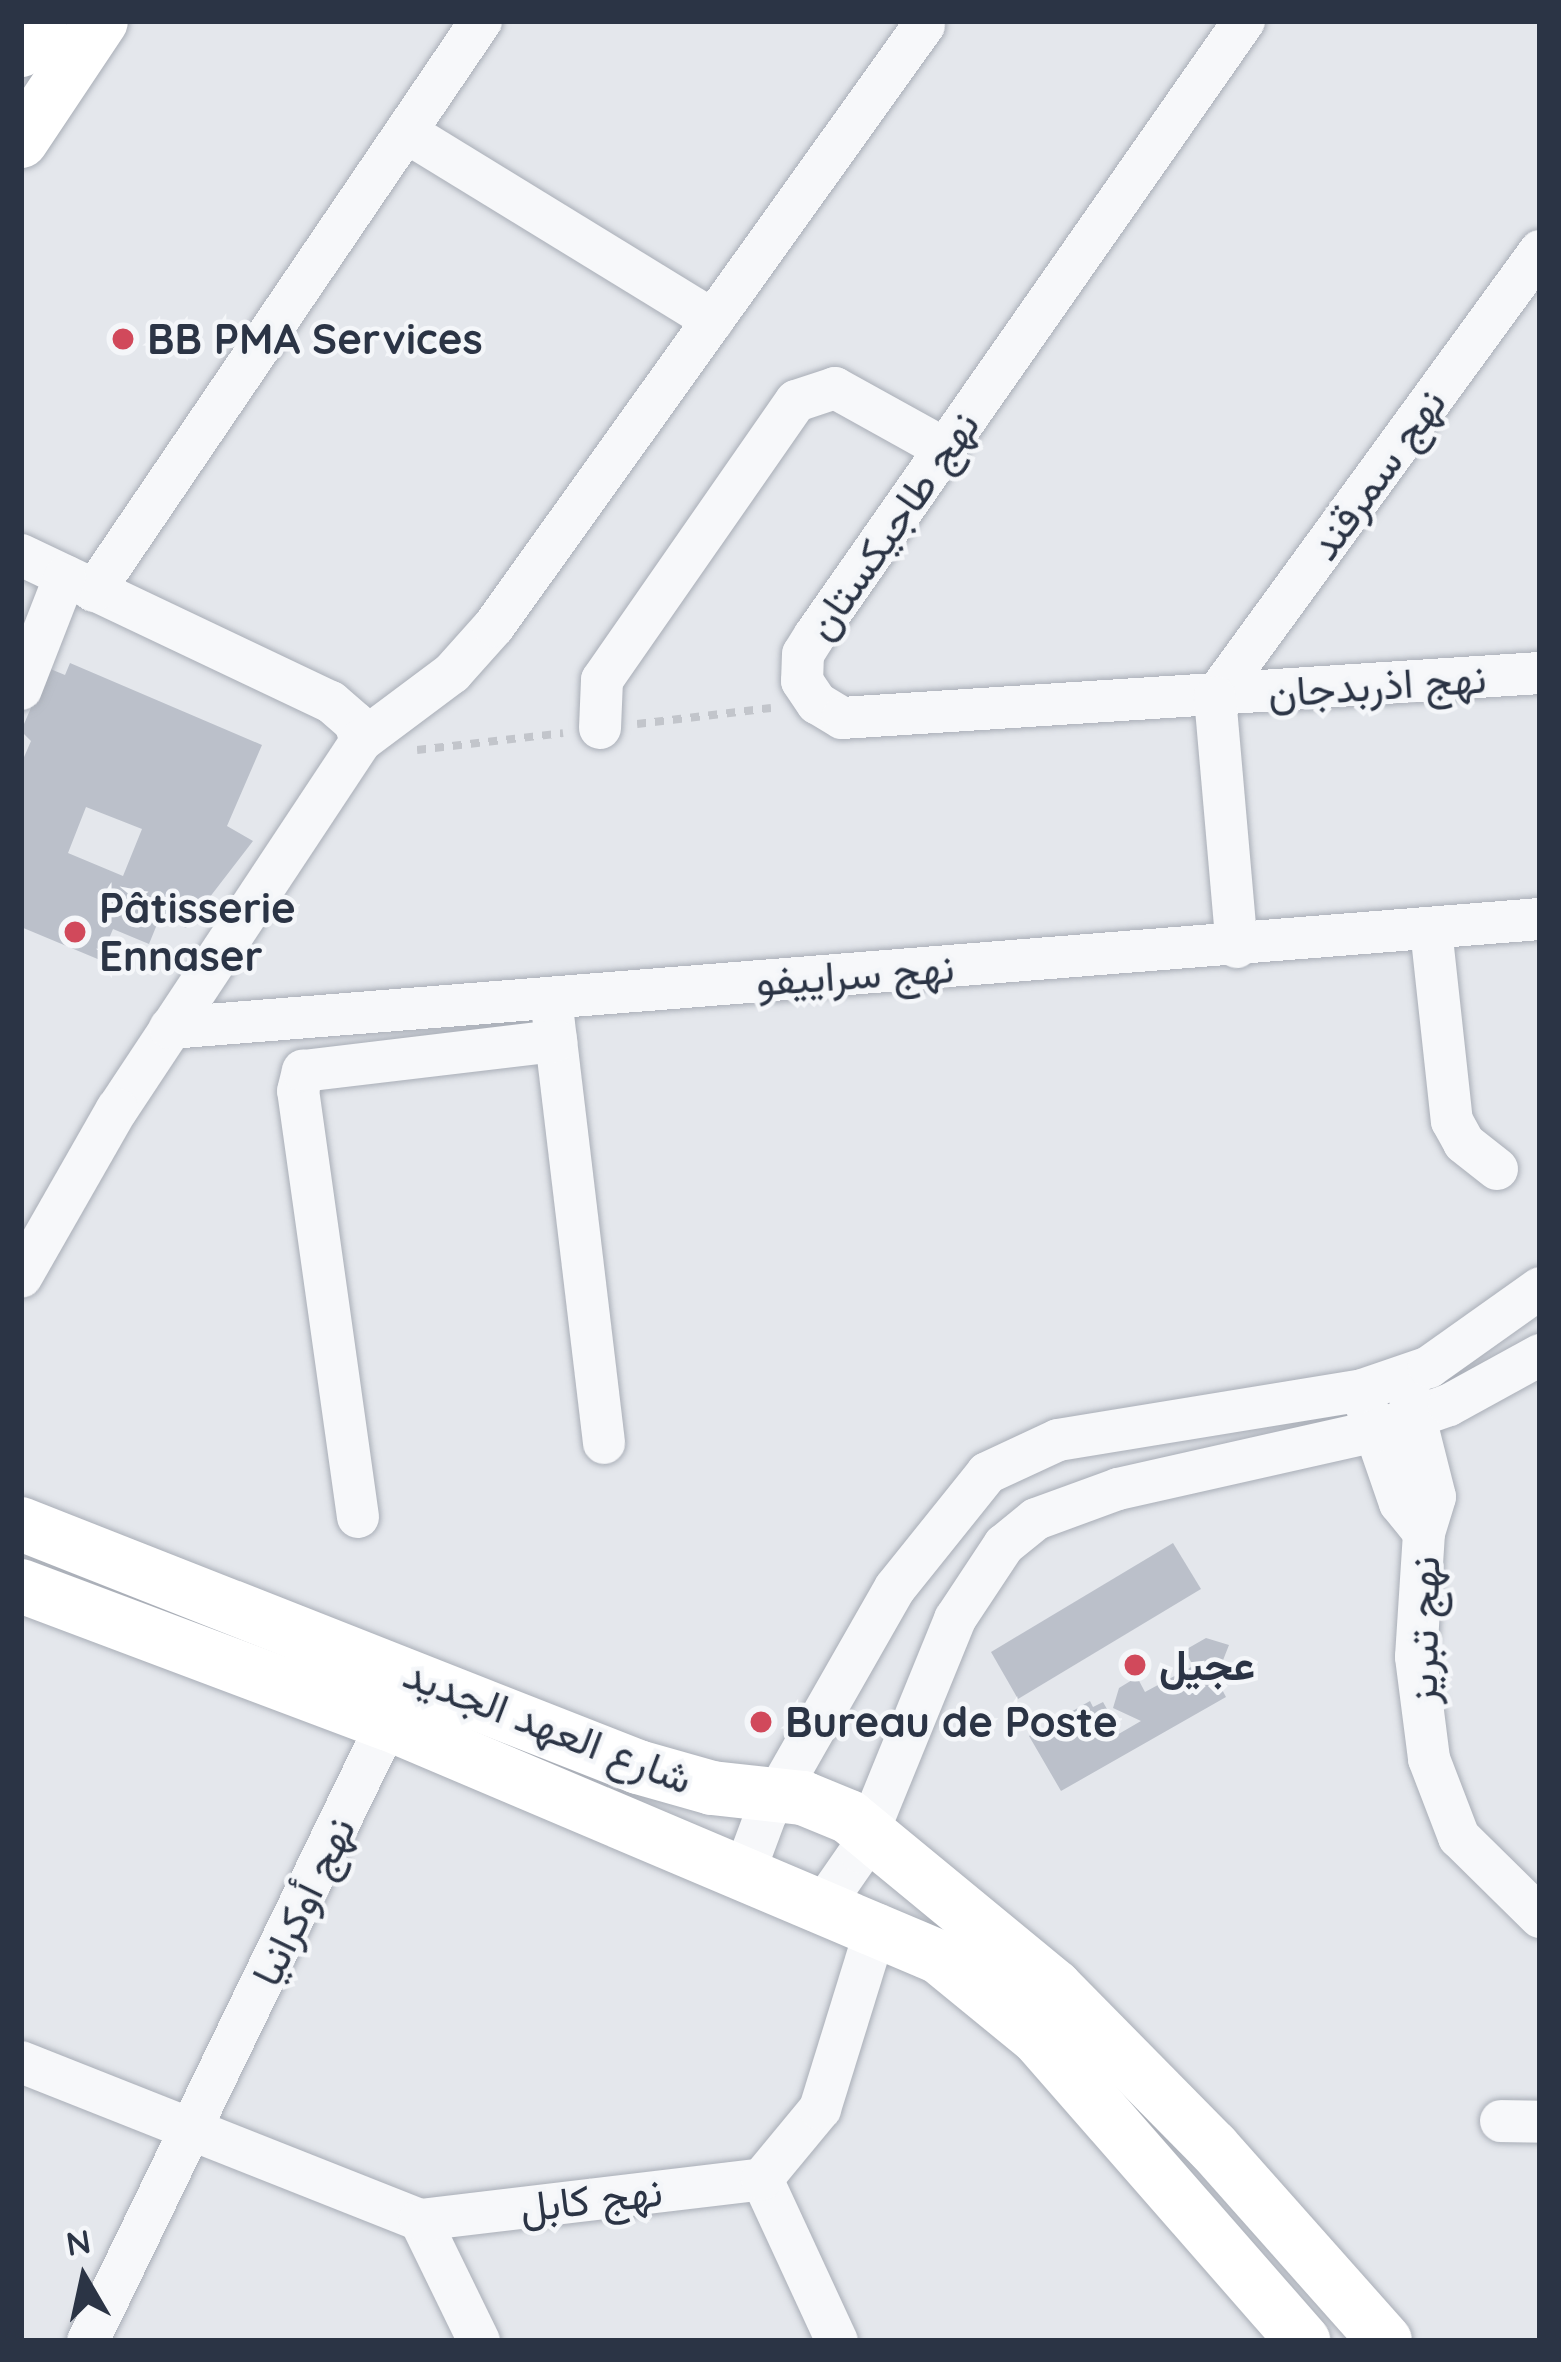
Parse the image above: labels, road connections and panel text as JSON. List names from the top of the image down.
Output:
{
  "streets": {
    "main road": ["شارع العهد الجديد"],
    "street": [
      "نهج سمرقند",
      "نهج طاجيكستان",
      "نهج اذربدجان",
      "نهج سراييفو",
      "نهج تبريز",
      "نهج أوكرانيا",
      "نهج كابل"
    ]
  },
  "crossings": [
    ["نهج سمرقند", "نهج طاجيكستان"],
    ["نهج سمرقند", "نهج اذربدجان"],
    ["نهج طاجيكستان", "نهج اذربدجان"],
    ["شارع العهد الجديد", "نهج أوكرانيا"]
  ],
  "places": [
    "BB PMA Services",
    "Pâtisserie Ennaser",
    "عجيل",
    "Bureau de Poste"
  ],
  "north": "top"
}
